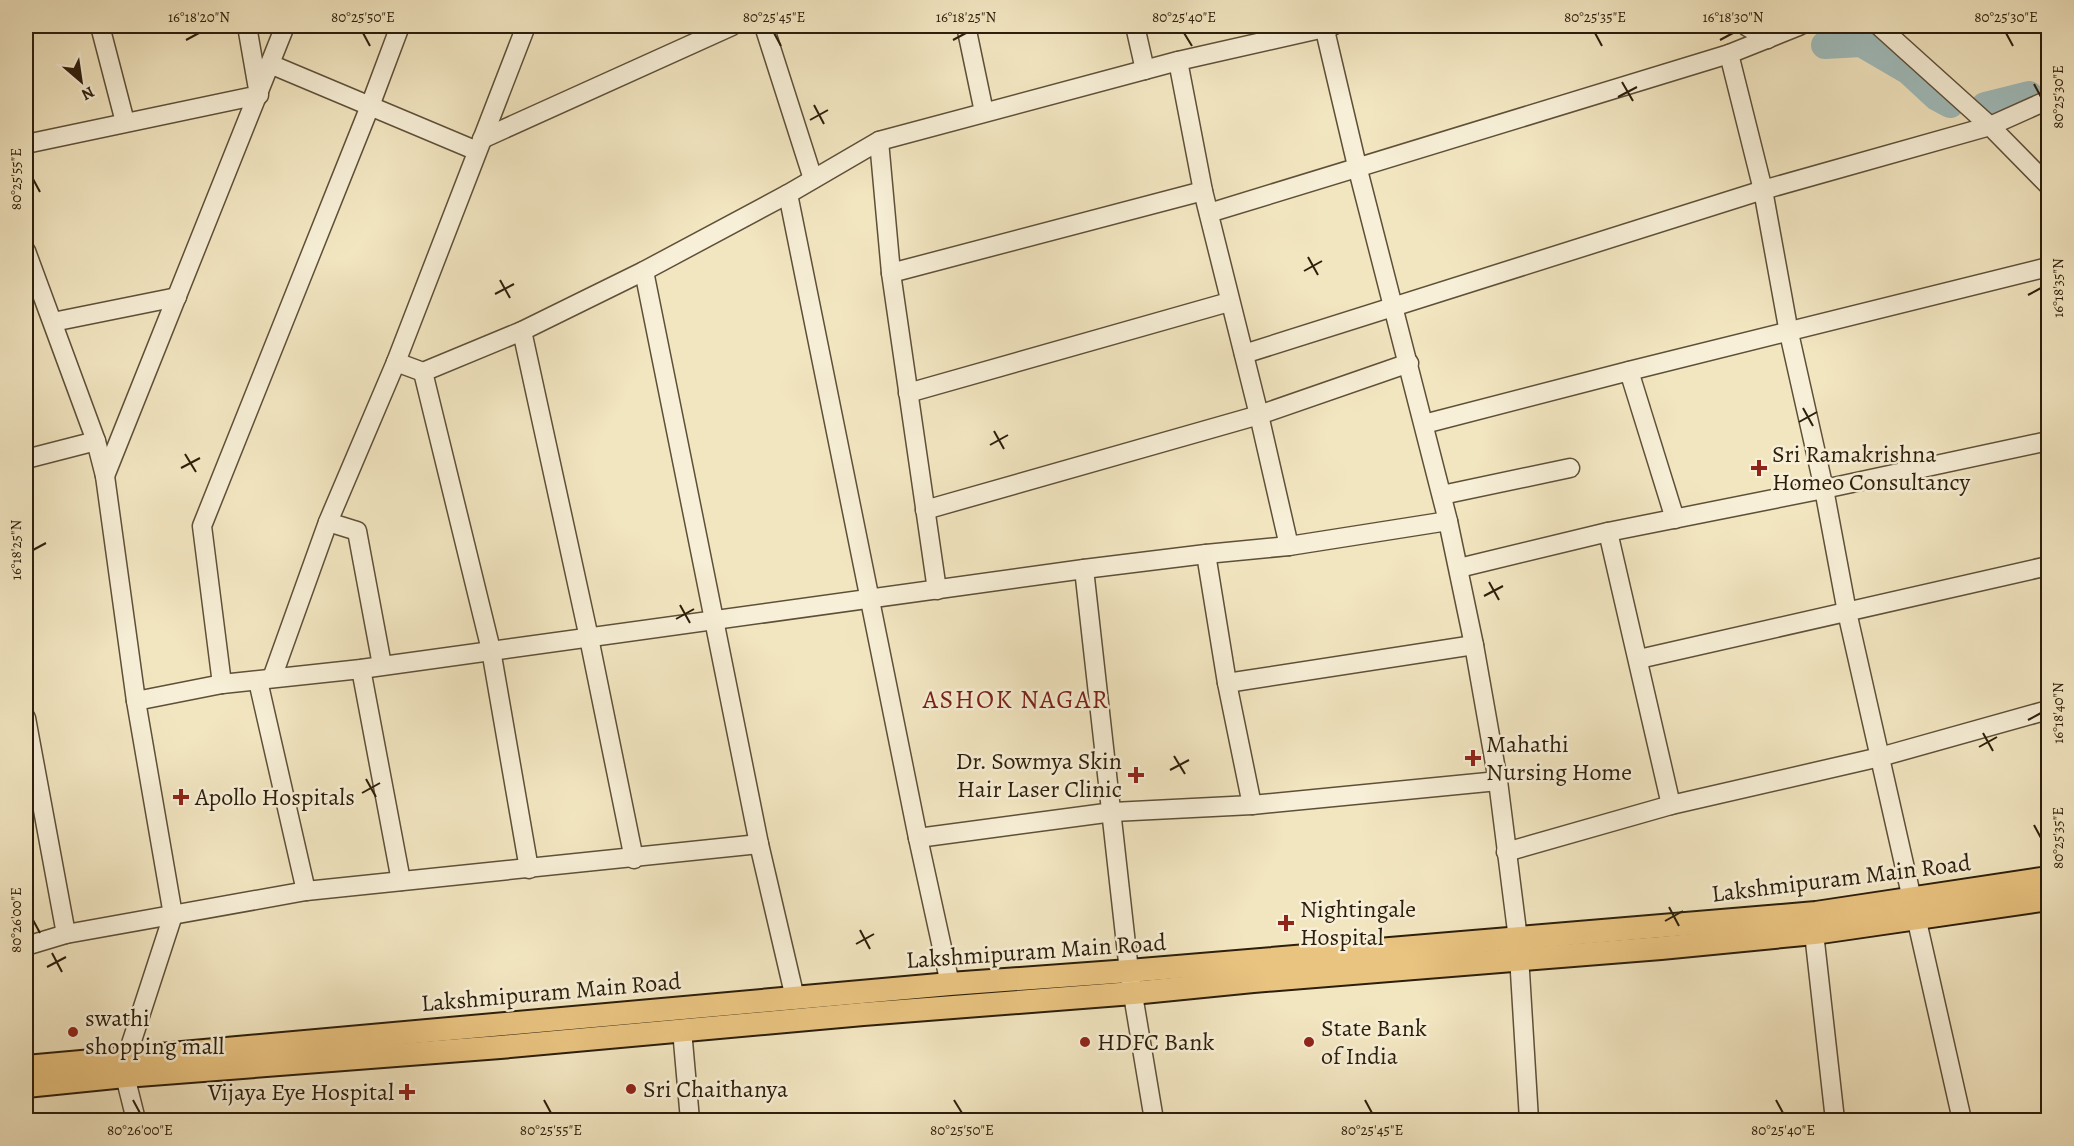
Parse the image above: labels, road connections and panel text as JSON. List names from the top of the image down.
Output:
{
  "streets": {
    "main road": ["Lakshmipuram Main Road"]
  },
  "districts": ["ASHOK NAGAR"],
  "places": {
    "health": [
      "Sri Ramakrishna Homeo Consultancy",
      "Mahathi Nursing Home",
      "Dr. Sowmya Skin Hair Laser Clinic",
      "Apollo Hospitals",
      "Nightingale Hospital",
      "Vijaya Eye Hospital"
    ],
    "other": [
      "swathi shopping mall",
      "HDFC Bank",
      "State Bank of India",
      "Sri Chaithanya"
    ]
  },
  "north": "bottom right",
  "coordinates": [
    "16°18'20\"N",
    "80°25'50\"E",
    "80°25'45\"E",
    "16°18'25\"N",
    "80°25'40\"E",
    "80°25'35\"E",
    "16°18'30\"N",
    "80°25'30\"E",
    "80°25'55\"E",
    "16°18'35\"N",
    "16°18'40\"N",
    "80°26'00\"E"
  ]
}
